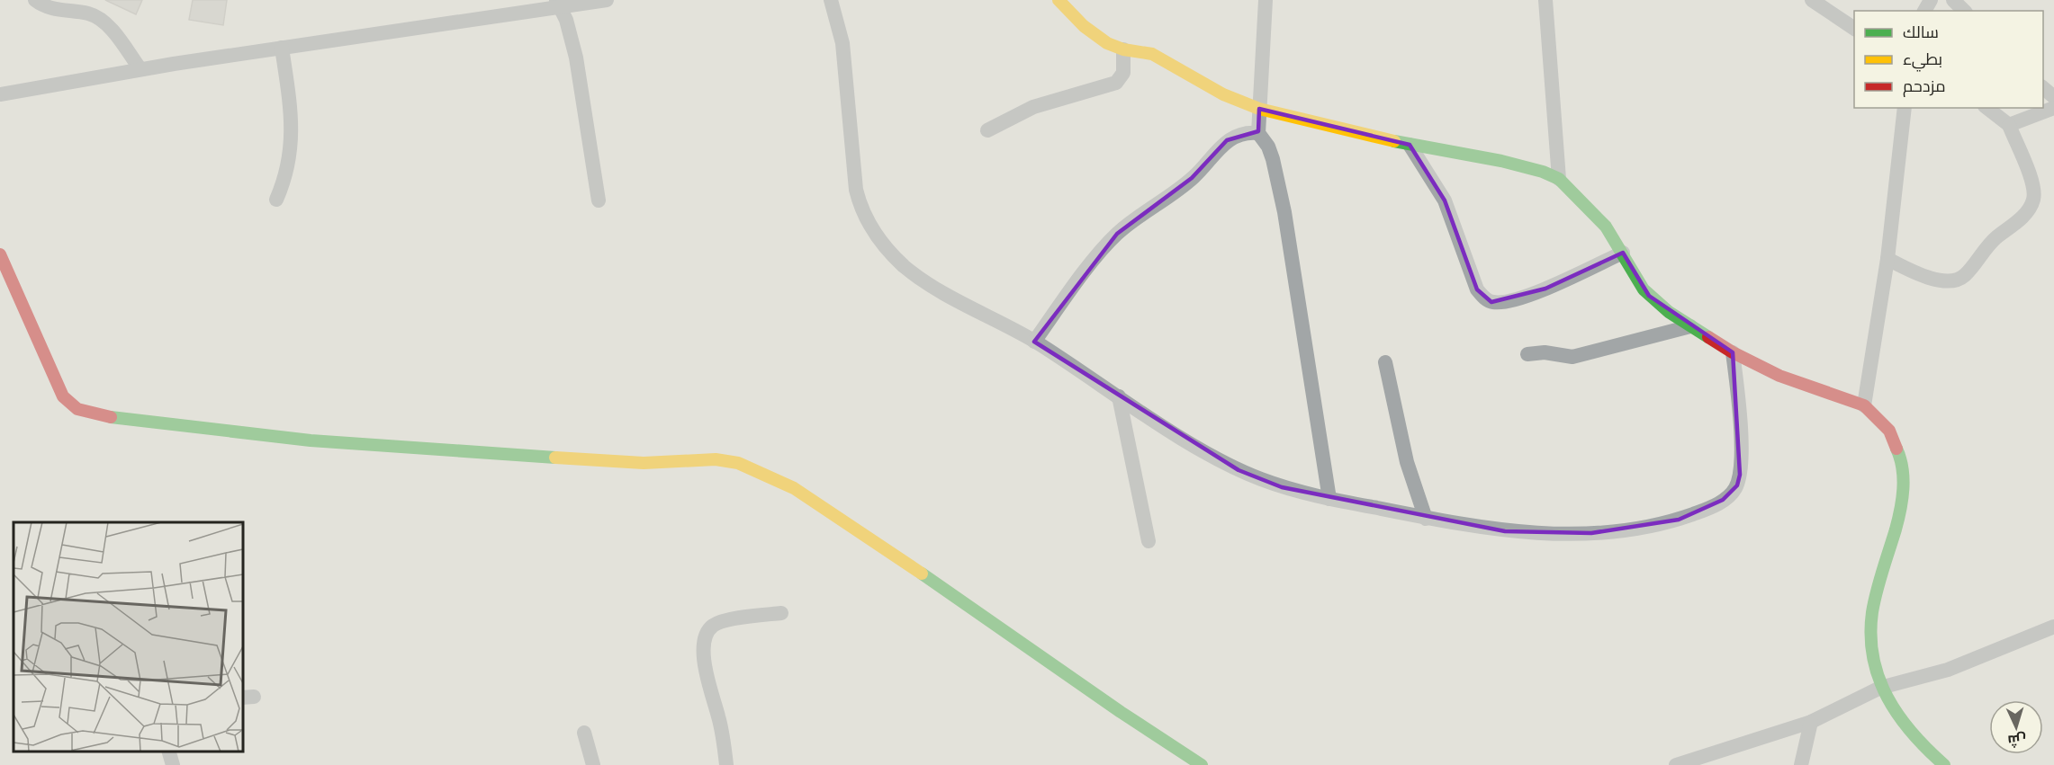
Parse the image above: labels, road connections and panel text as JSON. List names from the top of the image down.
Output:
{
  "legend": ["سالك", "بطيء", "مزدحم"],
  "north": "bottom"
}
